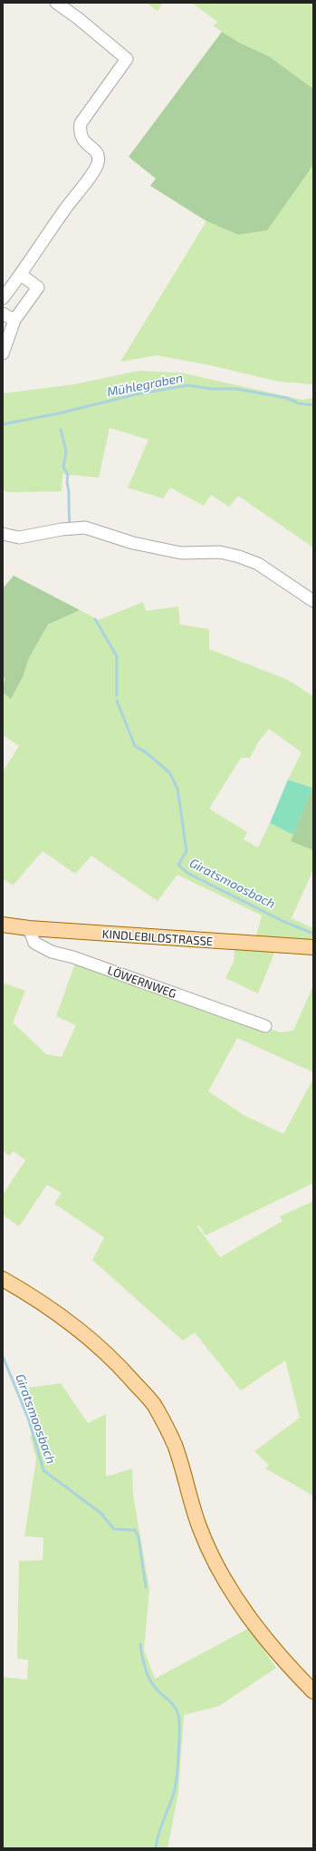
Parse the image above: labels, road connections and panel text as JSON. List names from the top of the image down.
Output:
{
  "streets": {
    "main road": ["KINDLEBILDSTRASSE"],
    "street": ["LÖWERNWEG"]
  },
  "crossings": [
    ["KINDLEBILDSTRASSE", "LÖWERNWEG"]
  ],
  "water": ["Mühlegraben", "Giratsmoosbach"]
}
